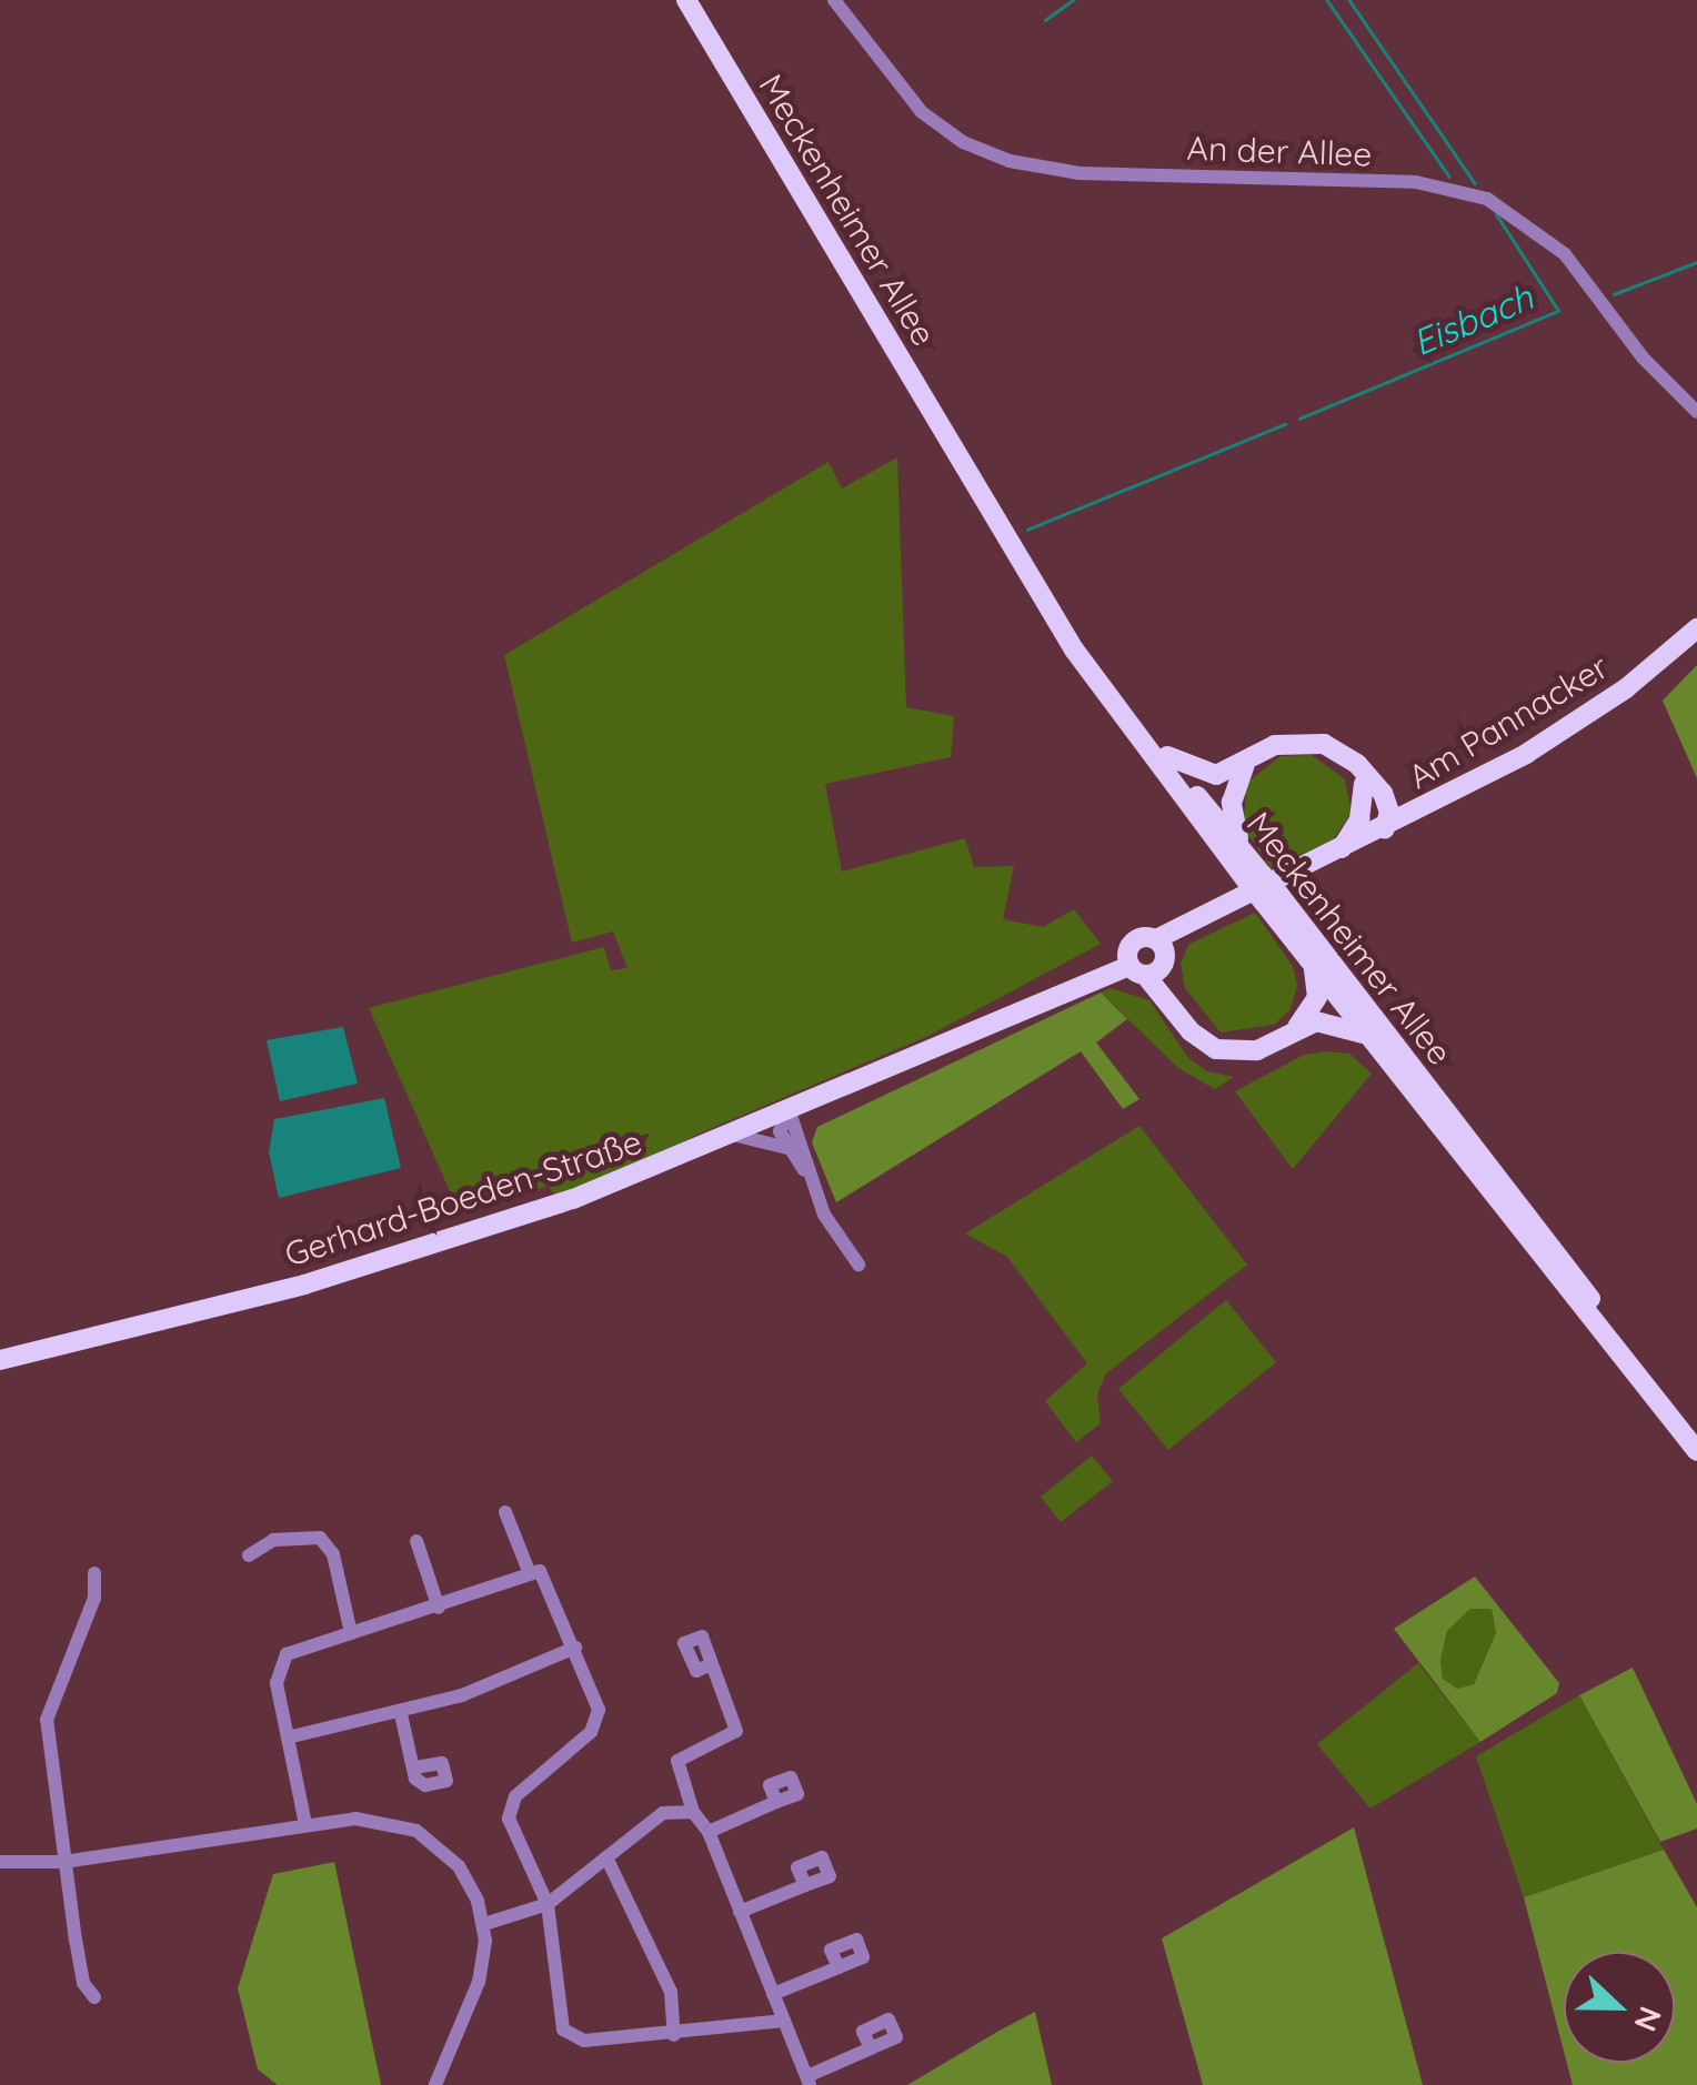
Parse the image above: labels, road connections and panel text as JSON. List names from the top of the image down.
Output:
{
  "streets": {
    "main road": ["Meckenheimer Allee", "Am Pannacker", "Gerhard-Boeden-Straße"],
    "street": ["An der Allee"]
  },
  "crossings": [
    ["Am Pannacker", "Gerhard-Boeden-Straße"]
  ],
  "water": ["Eisbach"],
  "north": "right"
}
